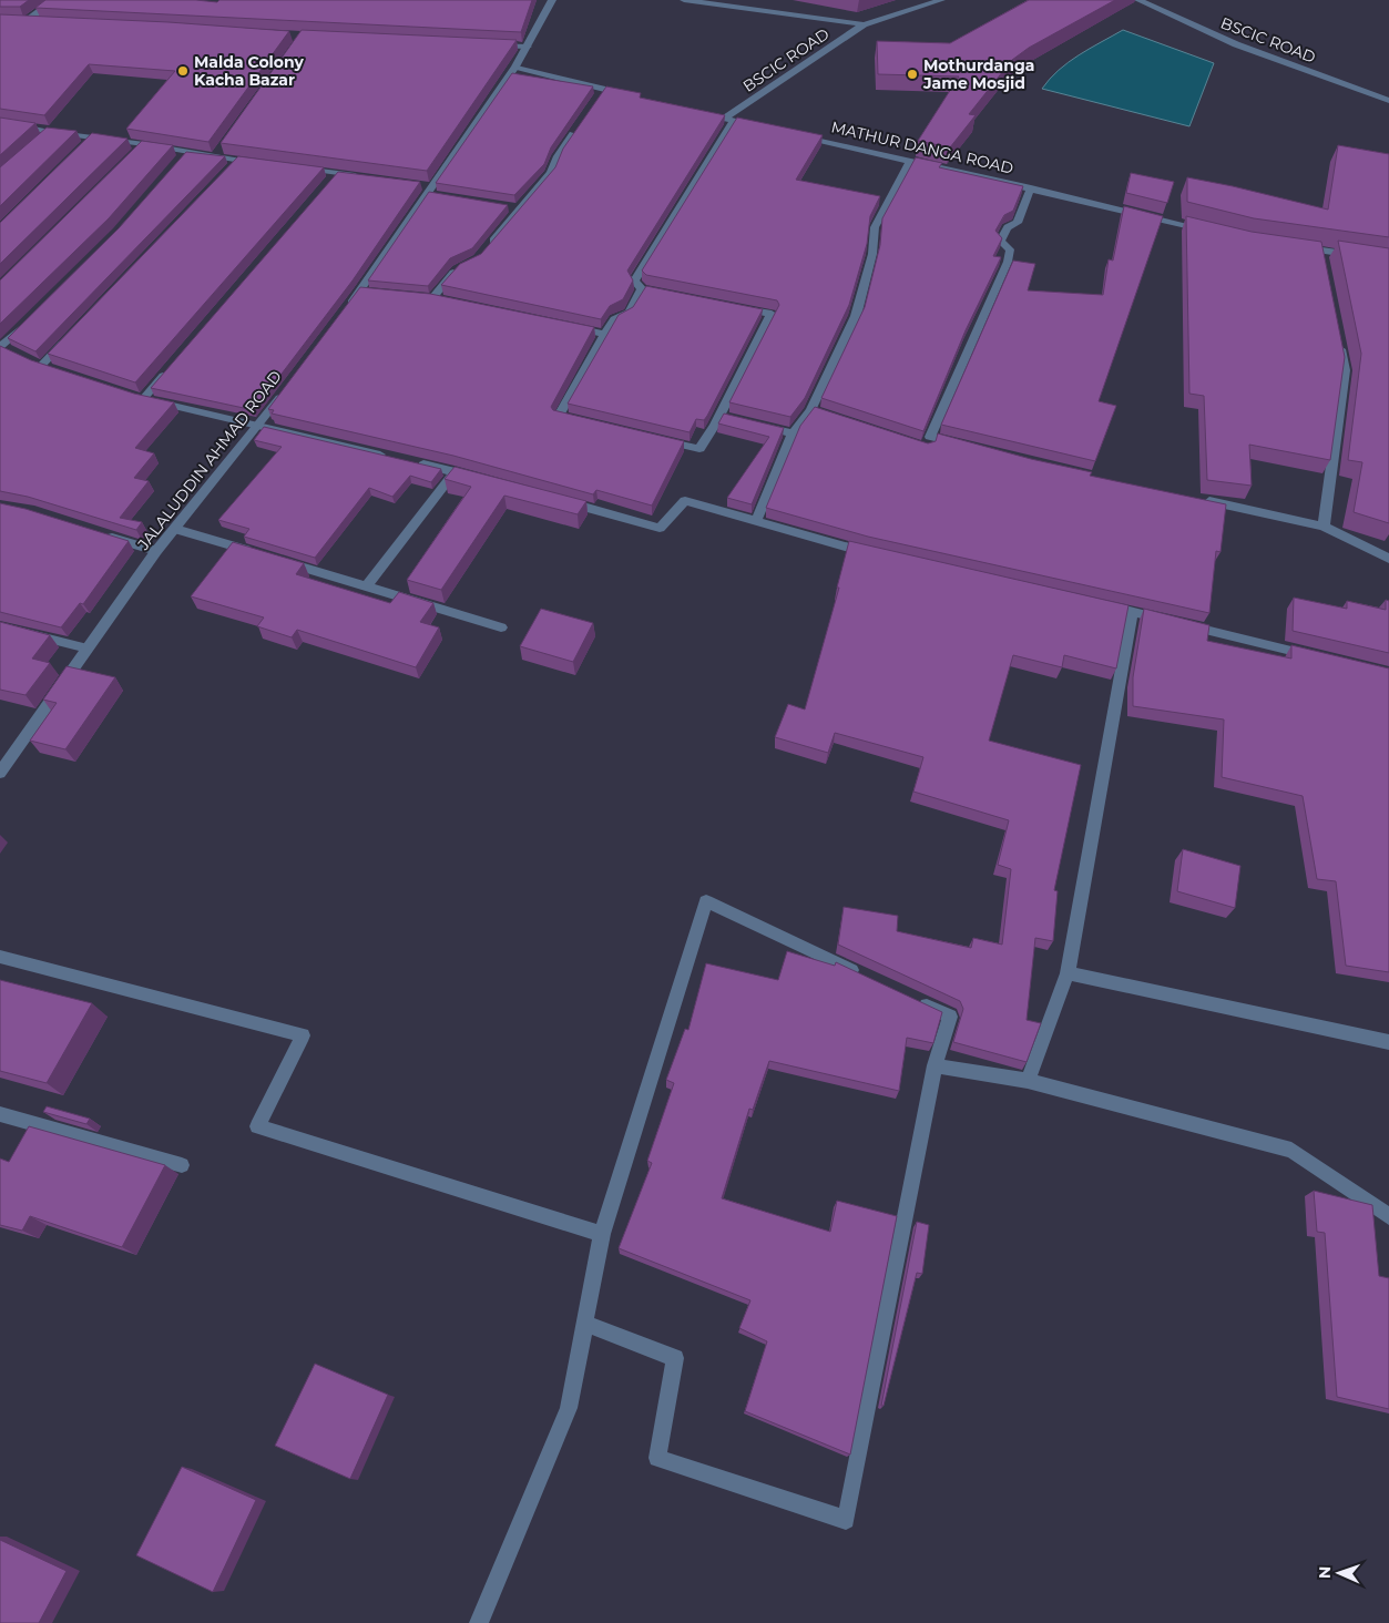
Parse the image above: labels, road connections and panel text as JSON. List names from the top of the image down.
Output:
{
  "streets": {
    "street": ["BSCIC ROAD", "MATHUR DANGA ROAD", "JALALUDDIN AHMAD ROAD"]
  },
  "places": ["Malda Colony Kacha Bazar", "Mothurdanga Jame Mosjid"],
  "north": "left"
}
